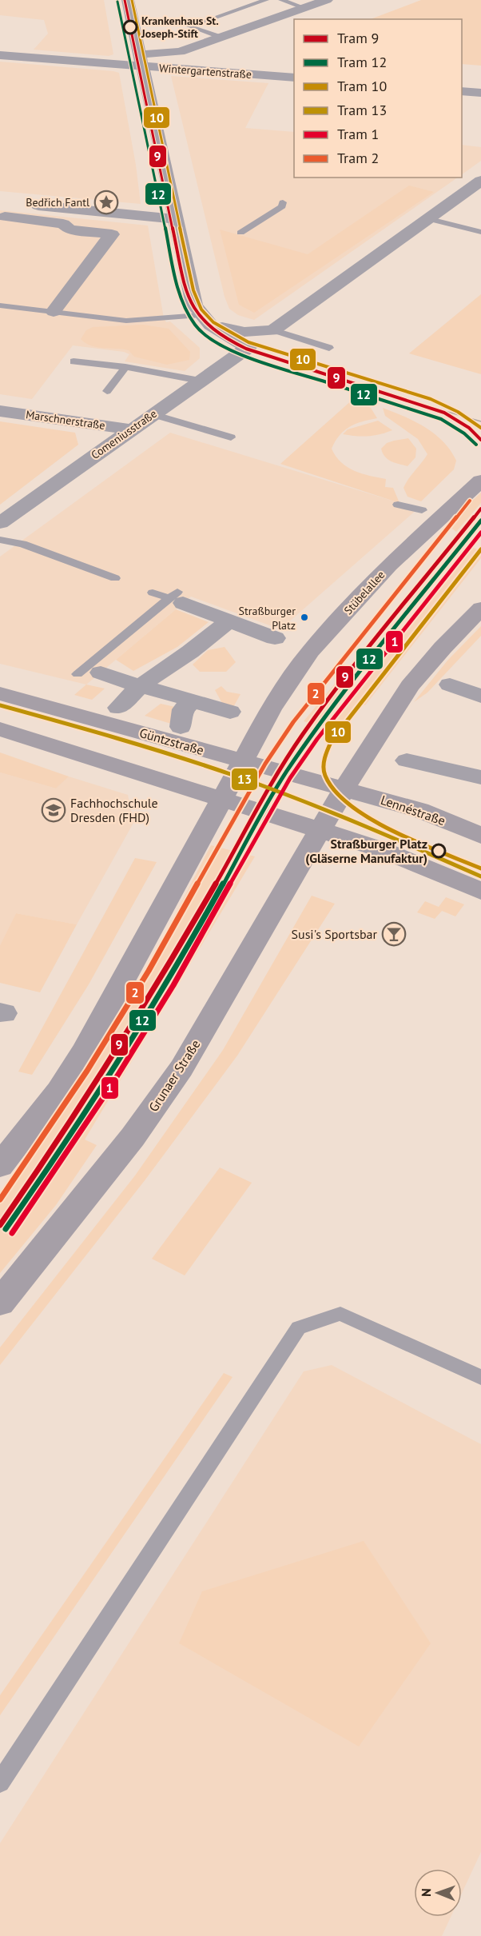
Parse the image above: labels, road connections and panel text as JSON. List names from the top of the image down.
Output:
{
  "streets": {
    "main road": [
      "Stübelallee",
      "Güntzstraße",
      "Lennéstraße",
      "Grunaer Straße"
    ],
    "street": ["Wintergartenstraße", "Marschnerstraße", "Comeniusstraße"]
  },
  "crossings": [
    ["Marschnerstraße", "Comeniusstraße"],
    ["Stübelallee", "Güntzstraße"],
    ["Güntzstraße", "Lennéstraße"]
  ],
  "places": {
    "other": ["Krankenhaus St. Joseph-Stift", "Straßburger Platz", "Straßburger Platz (Gläserne Manufaktur)"],
    "place": ["Bedřich Fantl"],
    "school or university": ["Fachhochschule Dresden (FHD)"],
    "bar": ["Susi's Sportsbar"]
  },
  "lines": [
    "tram line 9",
    "tram line 10",
    "tram line 12",
    "tram line 2",
    "tram line 1",
    "tram line 13"
  ],
  "legend": [
    "Tram 9",
    "Tram 12",
    "Tram 10",
    "Tram 13",
    "Tram 1",
    "Tram 2"
  ],
  "north": "left"
}
